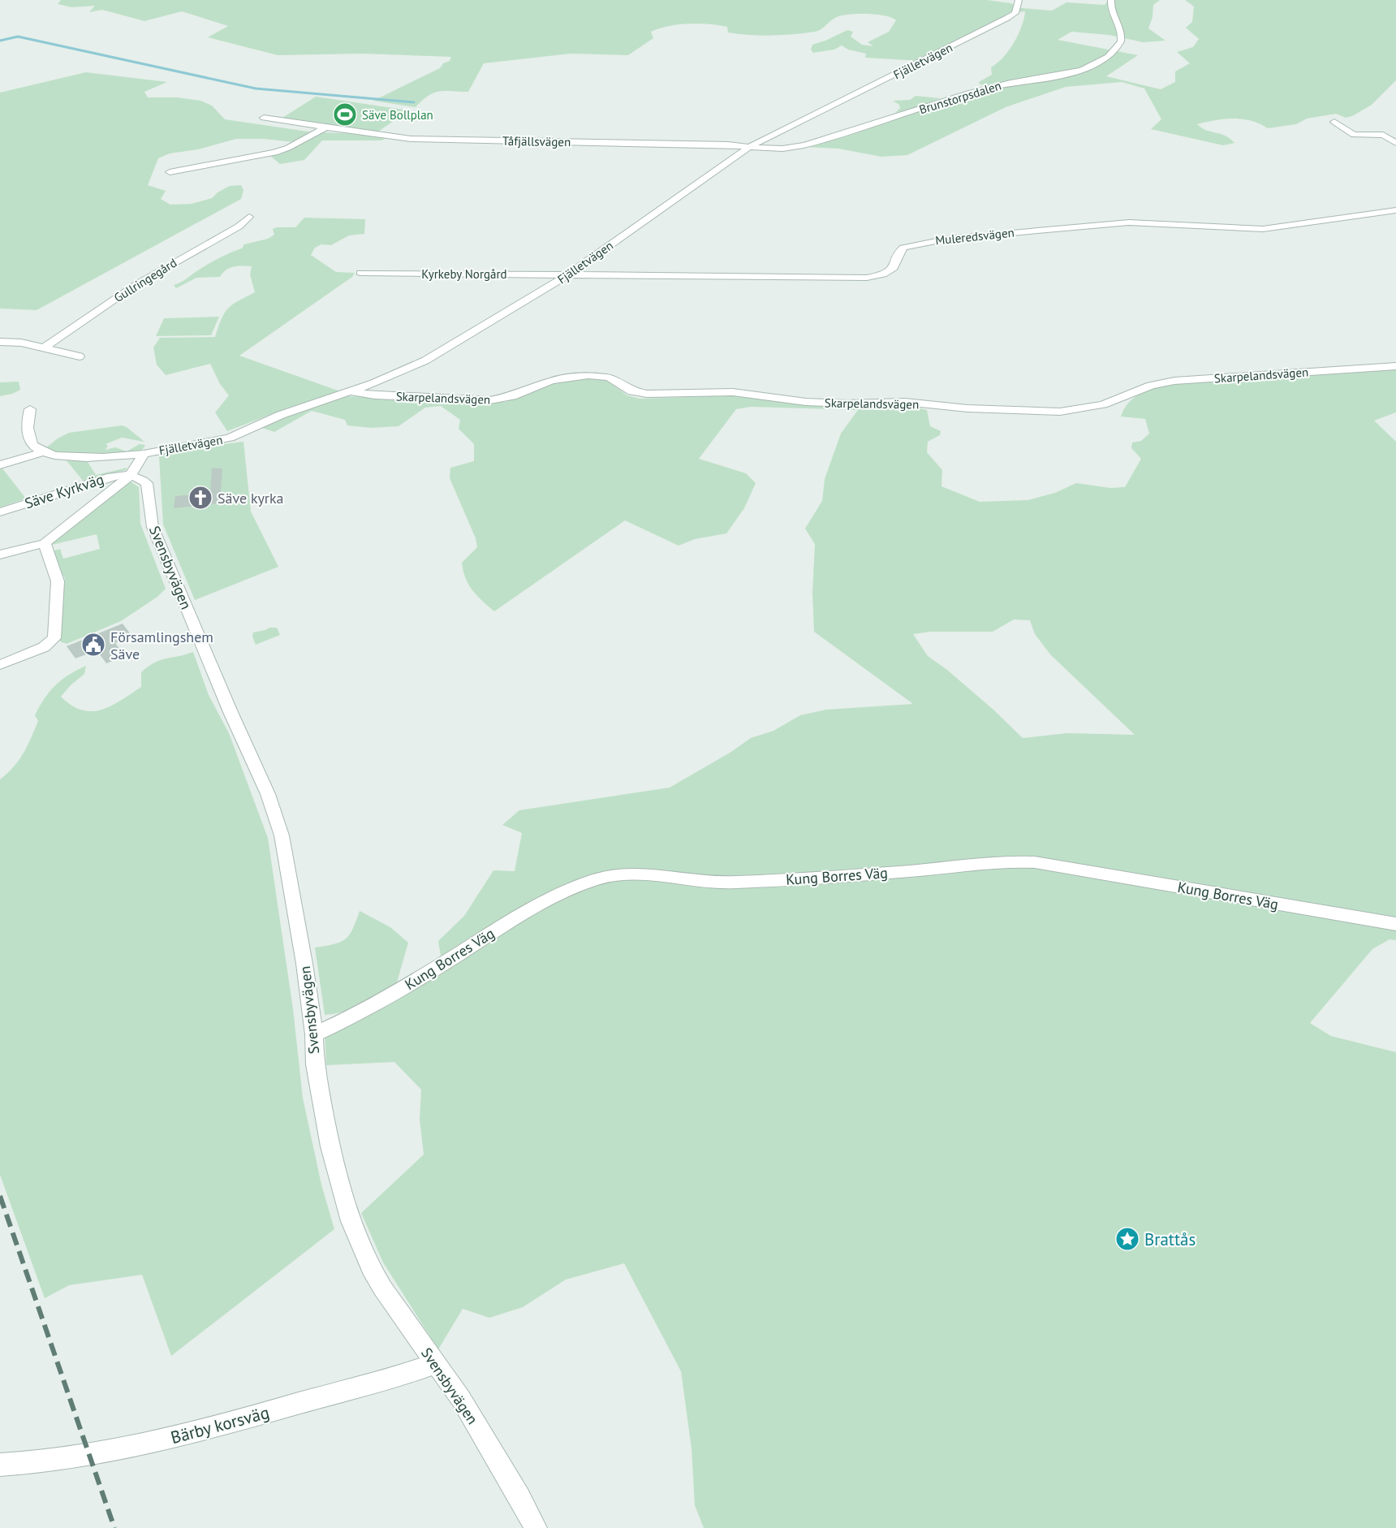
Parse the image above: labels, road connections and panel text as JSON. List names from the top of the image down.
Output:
{
  "streets": {
    "street": [
      "Fjälletvägen",
      "Brunstorpsdalen",
      "Tåfjällsvägen",
      "Muleredsvägen",
      "Kyrkeby Norgård",
      "Gullringegård",
      "Skarpelandsvägen",
      "Säve Kyrkväg",
      "Svensbyvägen",
      "Kung Borres Väg",
      "Bärby korsväg"
    ]
  },
  "crossings": [
    ["Fjälletvägen", "Brunstorpsdalen"],
    ["Fjälletvägen", "Tåfjällsvägen"],
    ["Fjälletvägen", "Muleredsvägen"],
    ["Fjälletvägen", "Kyrkeby Norgård"],
    ["Fjälletvägen", "Skarpelandsvägen"],
    ["Fjälletvägen", "Säve Kyrkväg"],
    ["Fjälletvägen", "Svensbyvägen"],
    ["Brunstorpsdalen", "Tåfjällsvägen"],
    ["Muleredsvägen", "Kyrkeby Norgård"],
    ["Säve Kyrkväg", "Svensbyvägen"],
    ["Svensbyvägen", "Kung Borres Väg"],
    ["Svensbyvägen", "Bärby korsväg"]
  ],
  "places": {
    "sports": ["Säve Bollplan"],
    "church": ["Säve kyrka"],
    "public building": ["Församlingshem Säve"],
    "place": ["Brattås"]
  }
}
